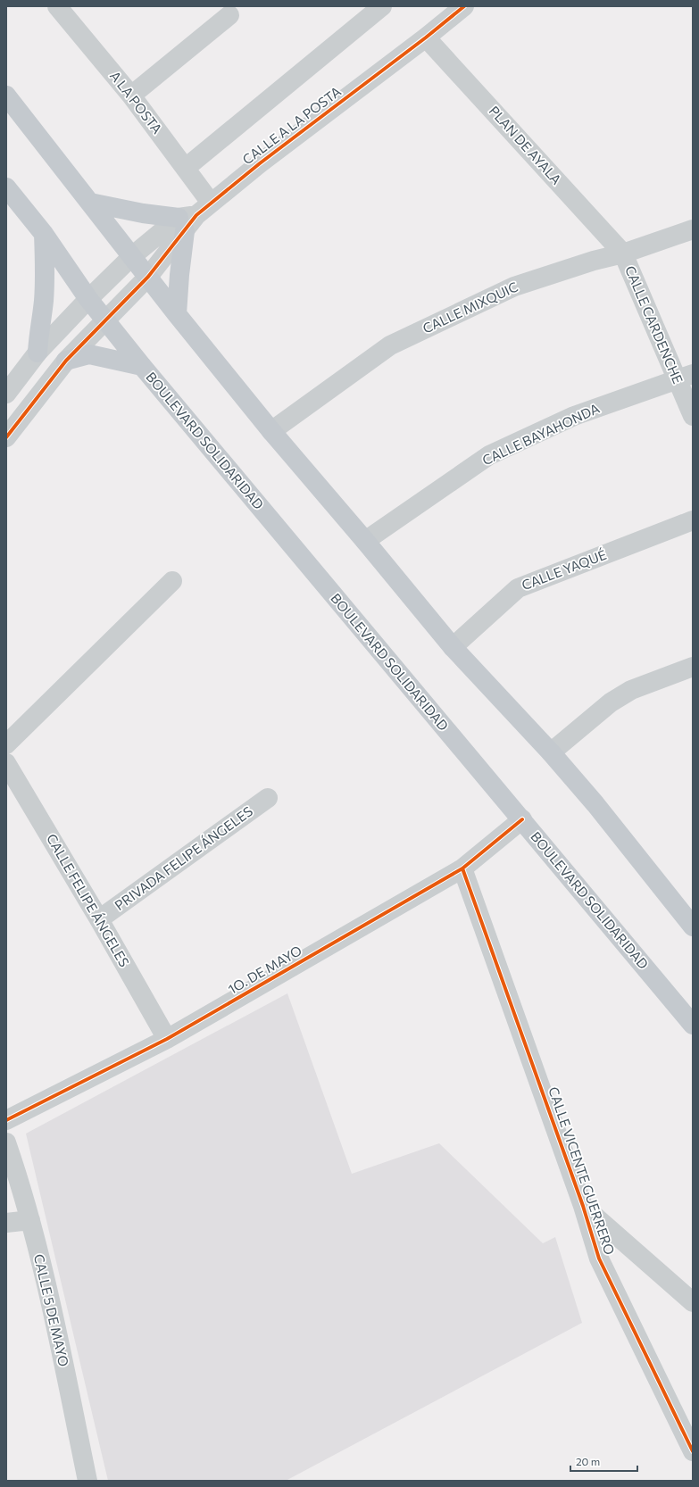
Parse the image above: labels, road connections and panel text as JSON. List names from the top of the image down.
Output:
{
  "streets": {
    "main road": ["BOULEVARD SOLIDARIDAD"],
    "street": [
      "A LA POSTA",
      "CALLE A LA POSTA",
      "PLAN DE AYALA",
      "CALLE MIXQUIC",
      "CALLE CARDENCHE",
      "CALLE BAYAHONDA",
      "CALLE YAQUÉ",
      "PRIVADA FELIPE ÁNGELES",
      "CALLE FELIPE ÁNGELES",
      "1O. DE MAYO",
      "CALLE VICENTE GUERRERO",
      "CALLE 5 DE MAYO"
    ]
  },
  "crossings": [
    ["A LA POSTA", "CALLE A LA POSTA"],
    ["CALLE A LA POSTA", "PLAN DE AYALA"],
    ["CALLE A LA POSTA", "BOULEVARD SOLIDARIDAD"],
    ["PLAN DE AYALA", "CALLE MIXQUIC"],
    ["PLAN DE AYALA", "CALLE CARDENCHE"],
    ["CALLE MIXQUIC", "CALLE CARDENCHE"],
    ["CALLE CARDENCHE", "CALLE BAYAHONDA"],
    ["BOULEVARD SOLIDARIDAD", "1O. DE MAYO"],
    ["PRIVADA FELIPE ÁNGELES", "CALLE FELIPE ÁNGELES"],
    ["CALLE FELIPE ÁNGELES", "1O. DE MAYO"],
    ["1O. DE MAYO", "CALLE VICENTE GUERRERO"]
  ],
  "scale_bar": "20 m"
}
